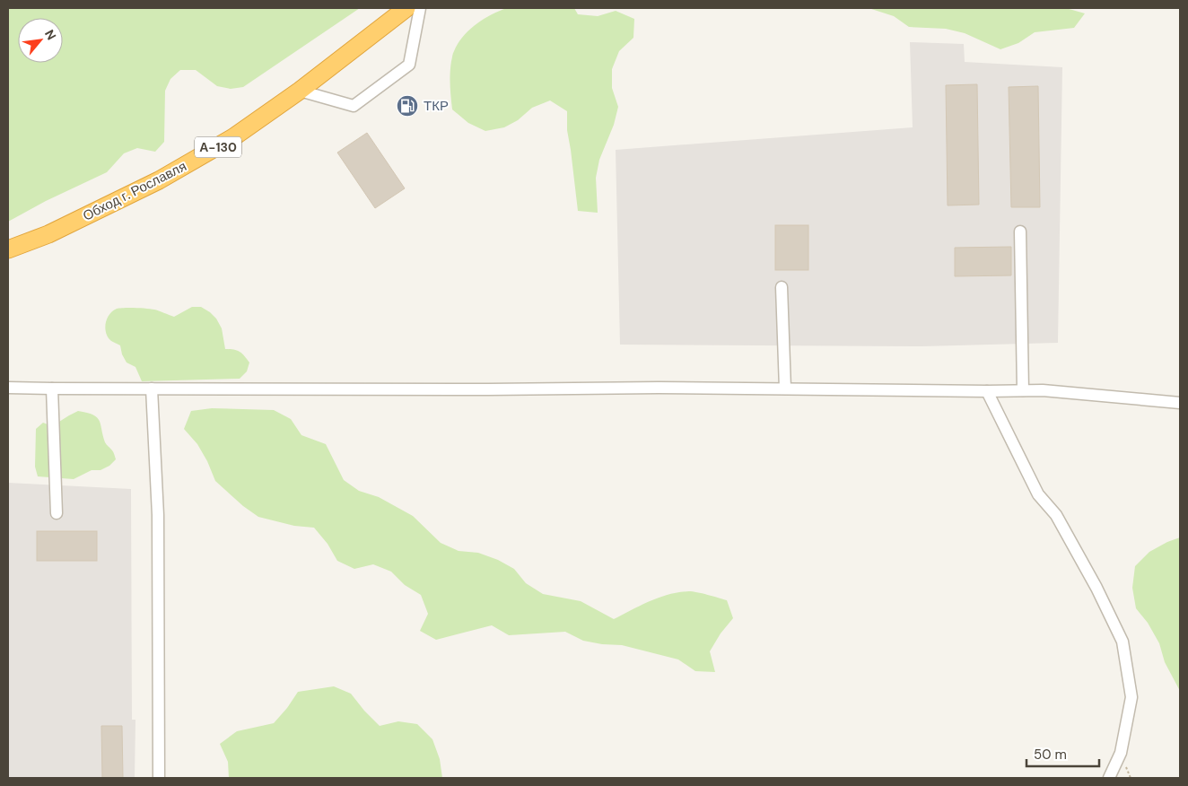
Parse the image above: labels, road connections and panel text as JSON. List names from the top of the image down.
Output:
{
  "streets": {
    "highway": ["А-130", "Обход г. Рославля"]
  },
  "places": {
    "fuel station": ["ТКР"]
  },
  "scale_bar": "50 m",
  "north": "top right"
}
